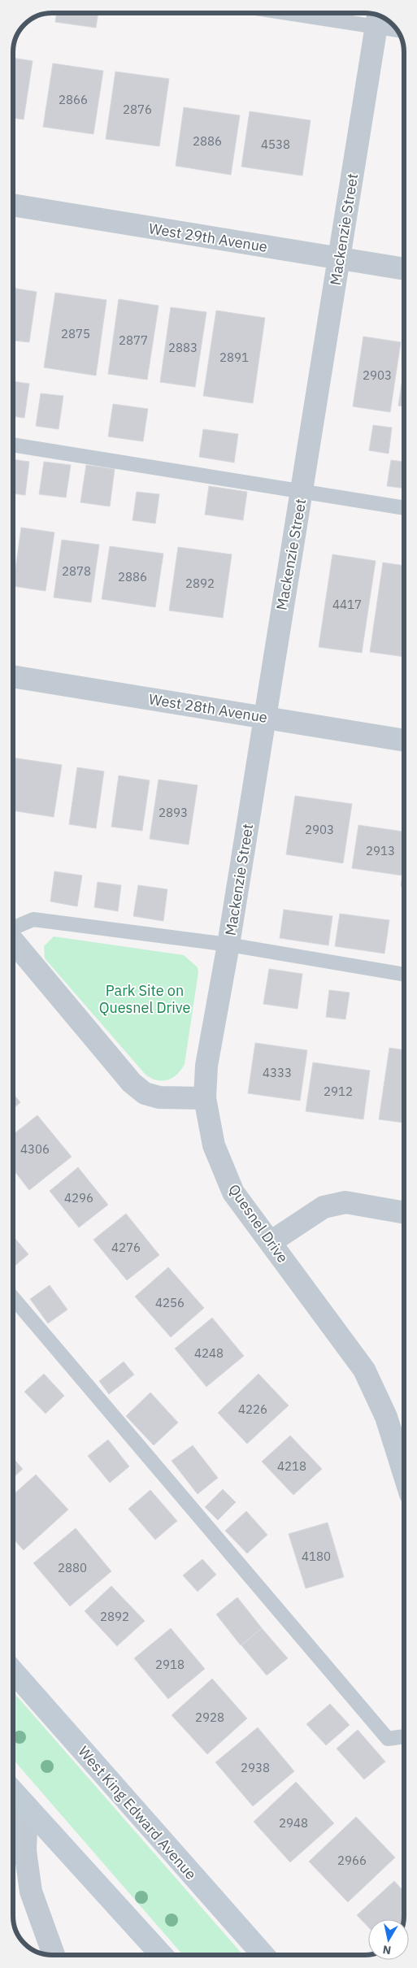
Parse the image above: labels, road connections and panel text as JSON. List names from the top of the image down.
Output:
{
  "streets": {
    "main road": ["West King Edward Avenue"],
    "street": [
      "Mackenzie Street",
      "West 29th Avenue",
      "West 28th Avenue",
      "Quesnel Drive"
    ]
  },
  "crossings": [
    ["Mackenzie Street", "West 29th Avenue"],
    ["Mackenzie Street", "West 28th Avenue"],
    ["Mackenzie Street", "Quesnel Drive"]
  ],
  "parks": ["Park Site on Quesnel Drive"],
  "house_numbers": [
    "2866",
    "2876",
    "2886",
    "4538",
    "2875",
    "2877",
    "2883",
    "2891",
    "2903",
    "2878",
    "2886",
    "2892",
    "4417",
    "2893",
    "2903",
    "2913",
    "4333",
    "2912",
    "4306",
    "4296",
    "4276",
    "4256",
    "4248",
    "4226",
    "4218",
    "4180",
    "2880",
    "2892",
    "2918",
    "2928",
    "2938",
    "2948",
    "2966"
  ],
  "north": "bottom"
}
